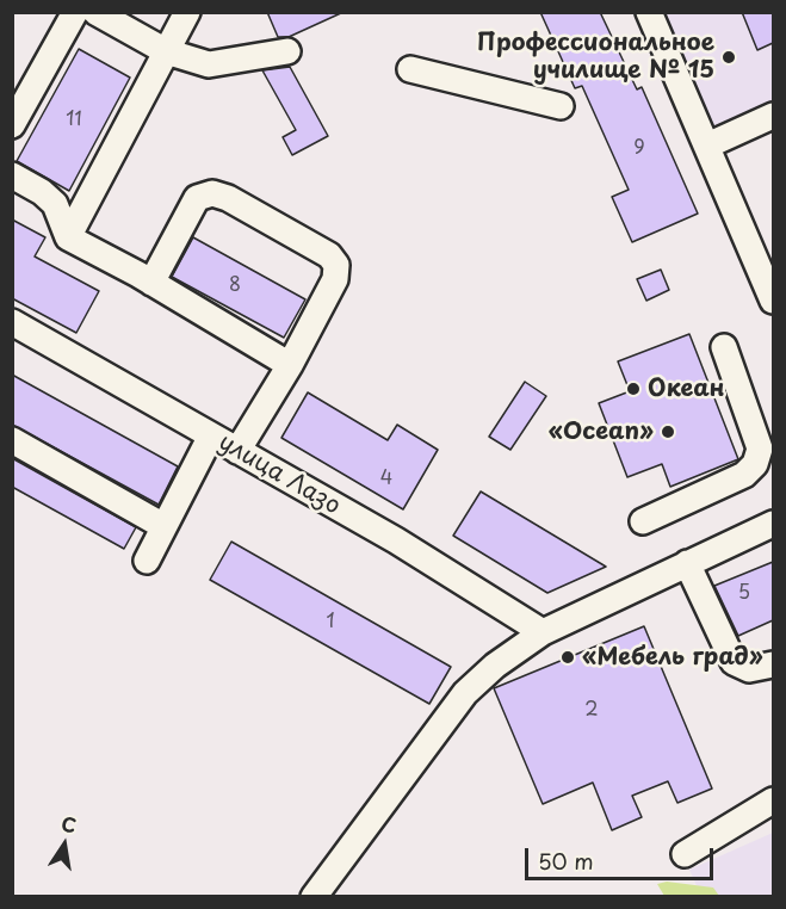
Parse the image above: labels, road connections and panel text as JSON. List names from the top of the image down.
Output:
{
  "streets": {
    "street": ["улица Лазо"]
  },
  "places": [
    "Профессиональное училище № 15",
    "Океан",
    "«Оcean»",
    "«Мебель град»"
  ],
  "house_numbers": [
    "11",
    "9",
    "8",
    "4",
    "5",
    "1",
    "2"
  ],
  "scale_bar": "50 m",
  "north": "top"
}
